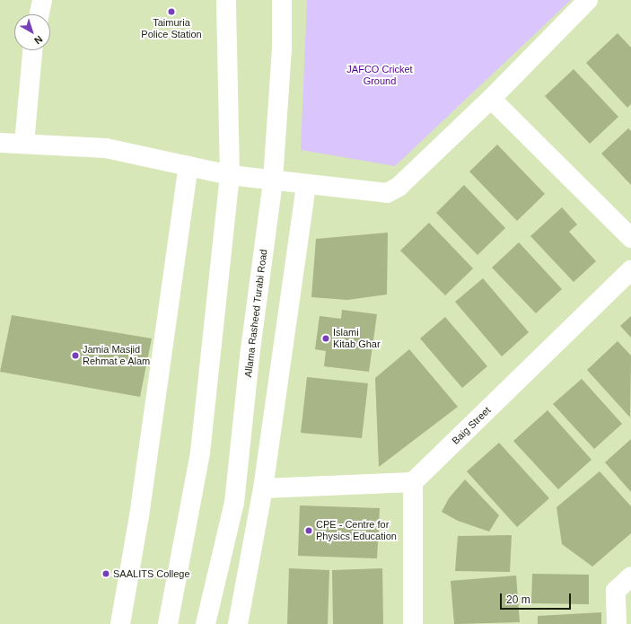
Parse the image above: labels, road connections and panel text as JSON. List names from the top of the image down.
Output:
{
  "streets": {
    "street": ["Allama Rasheed Turabi Road", "Baig Street"]
  },
  "parks": ["JAFCO Cricket Ground"],
  "places": [
    "Taimuria Police Station",
    "Islami Kitab Ghar",
    "Jamia Masjid Rehmat e Alam",
    "CPE - Centre for Physics Education",
    "SAALITS College"
  ],
  "scale_bar": "20 m",
  "north": "bottom right"
}
